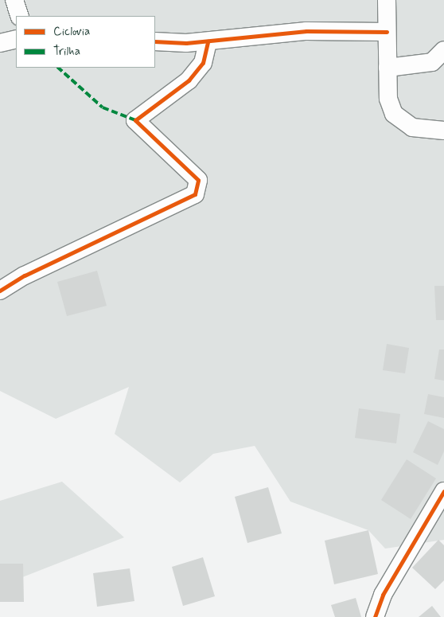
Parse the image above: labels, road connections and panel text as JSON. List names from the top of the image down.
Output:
{
  "legend": ["Ciclovia", "Trilha"]
}
